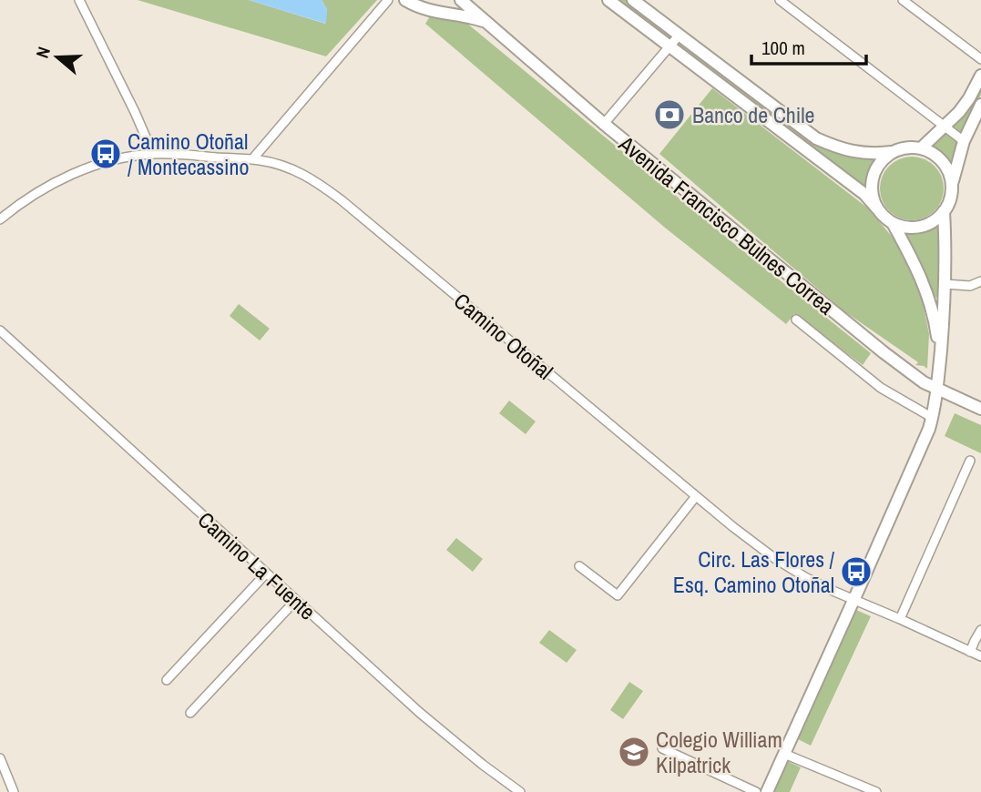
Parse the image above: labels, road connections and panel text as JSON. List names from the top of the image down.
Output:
{
  "streets": {
    "street": ["Avenida Francisco Bulnes Correa", "Camino Otoñal", "Camino La Fuente"]
  },
  "places": {
    "bank": ["Banco de Chile"],
    "bus stop": ["Camino Otoñal / Montecassino", "Circ. Las Flores / Esq. Camino Otoñal"],
    "school or university": ["Colegio William Kilpatrick"]
  },
  "scale_bar": "100 m",
  "north": "left"
}
